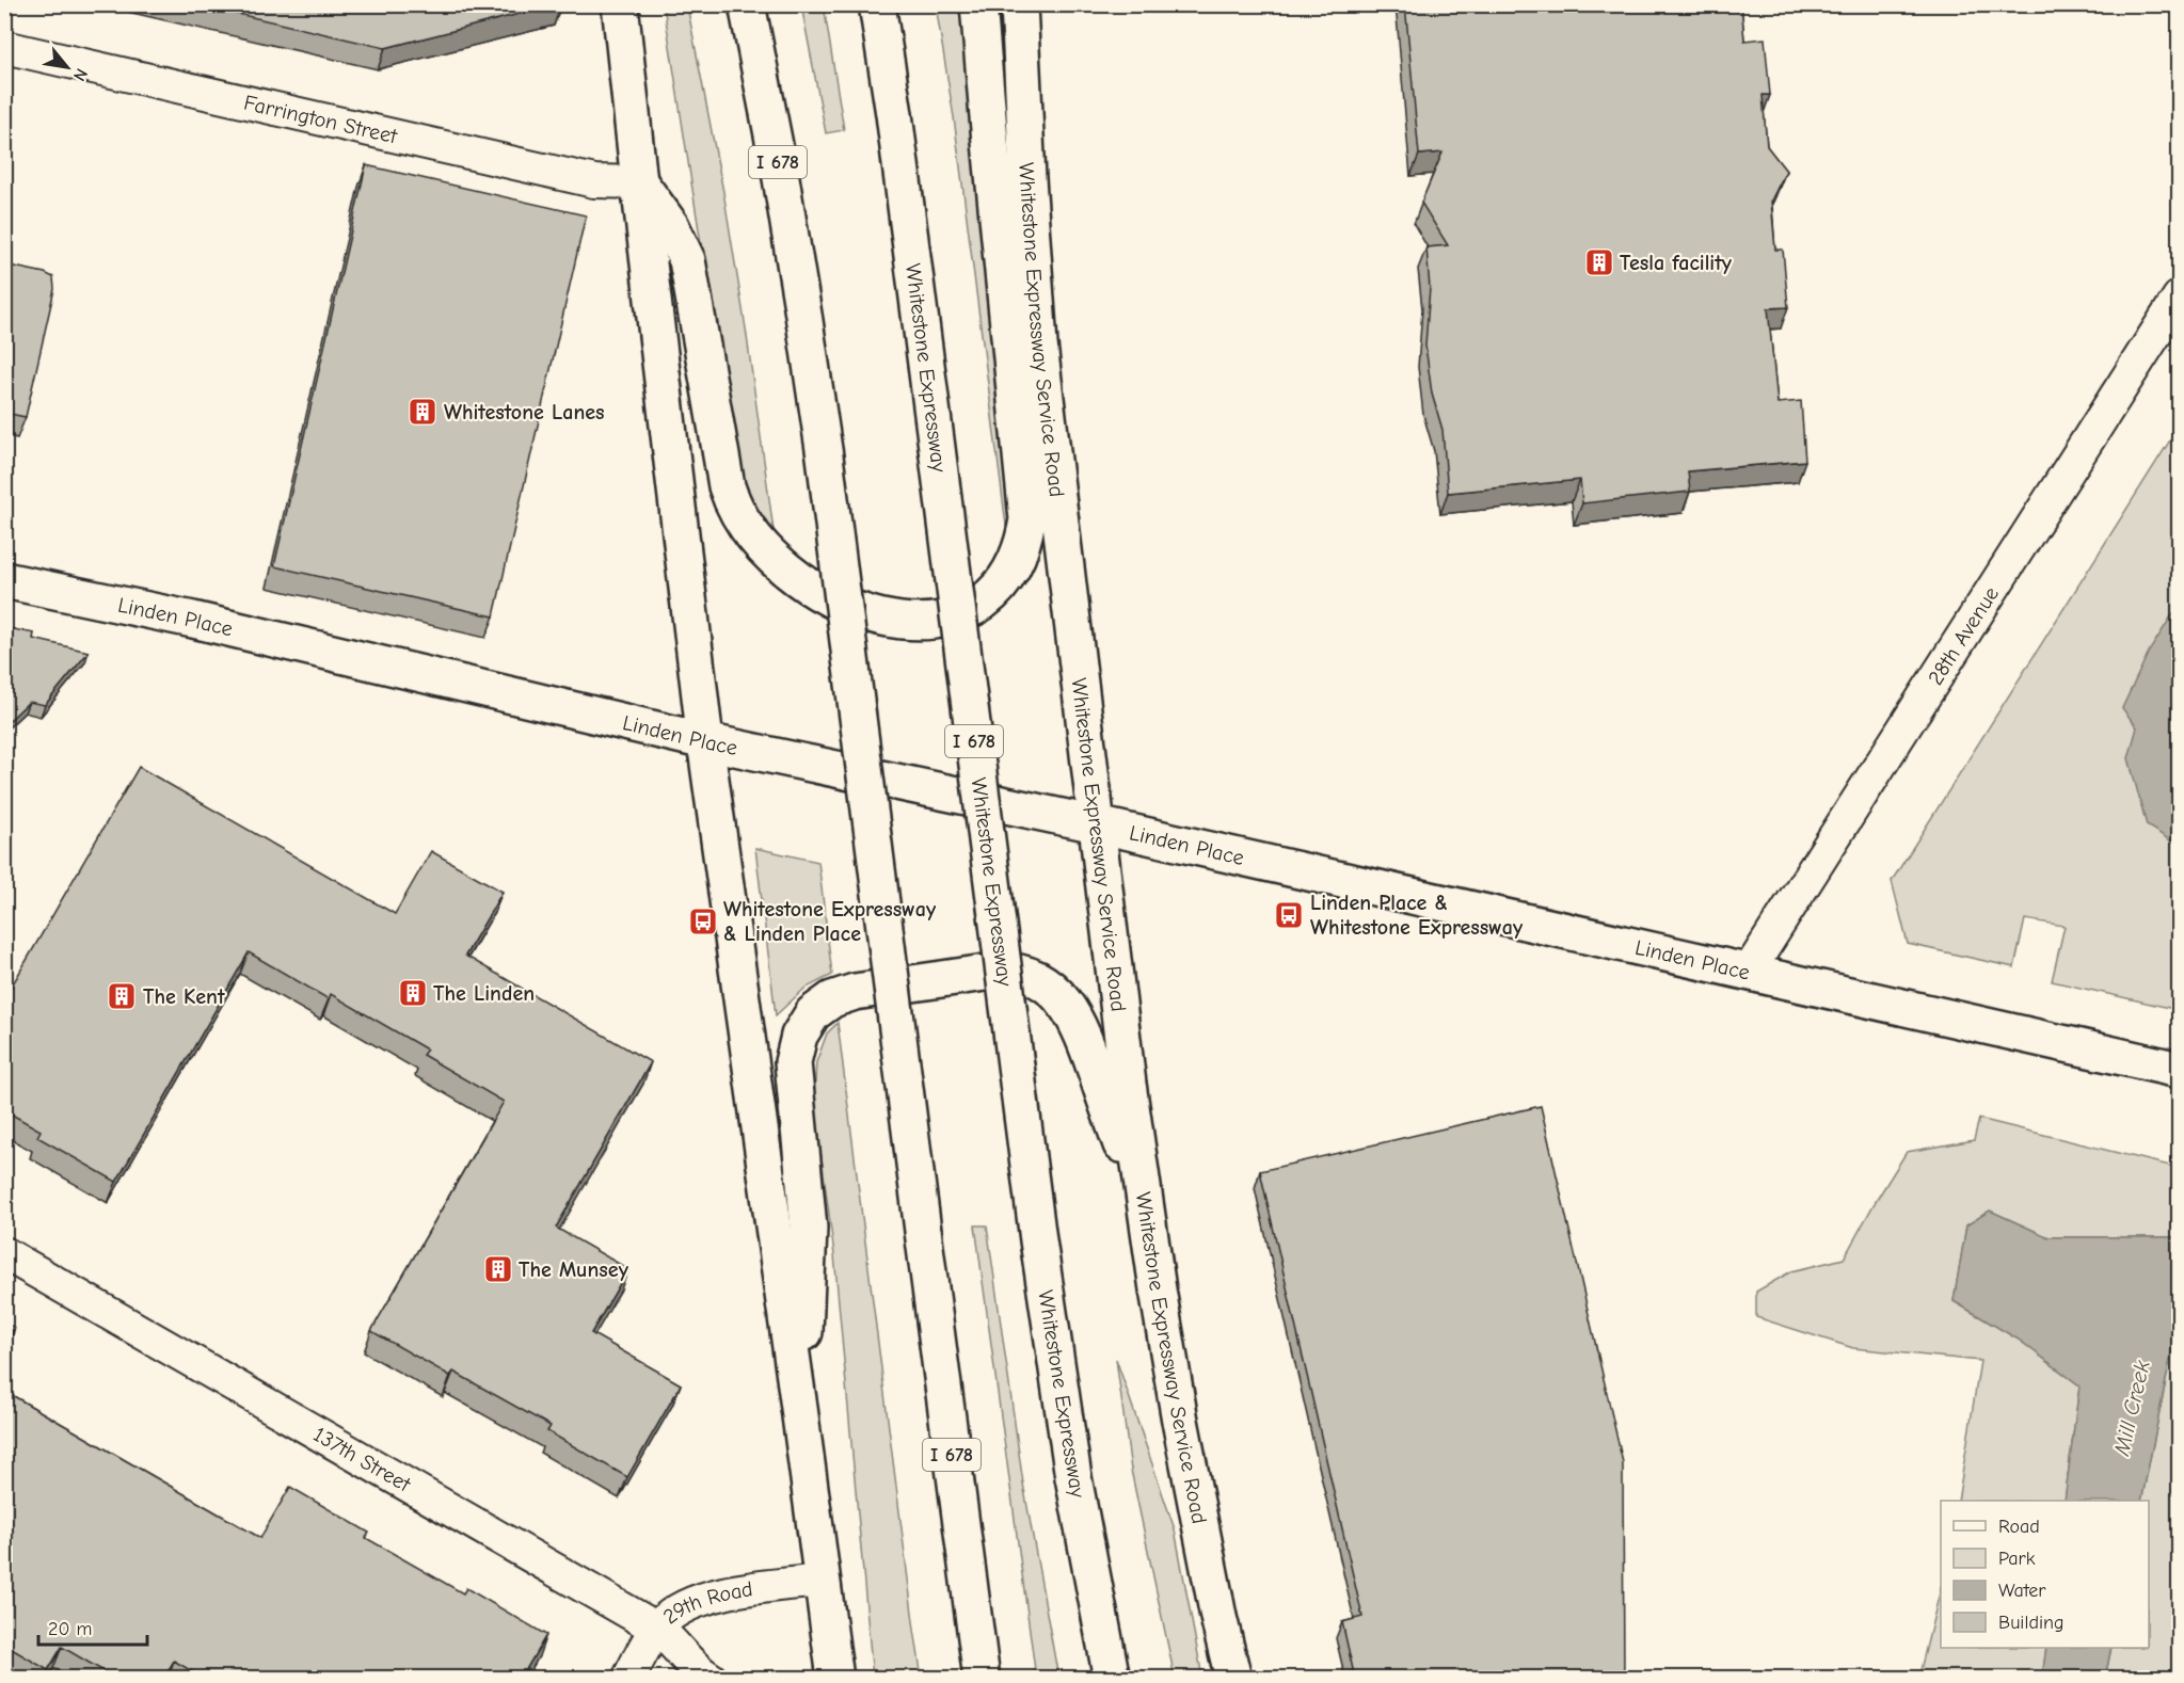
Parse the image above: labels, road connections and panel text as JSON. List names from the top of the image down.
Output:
{
  "streets": {
    "main road": [
      "I 678",
      "Whitestone Expressway Service Road",
      "Whitestone Expressway",
      "Linden Place"
    ],
    "street": [
      "Farrington Street",
      "28th Avenue",
      "137th Street",
      "29th Road"
    ]
  },
  "crossings": [
    ["Whitestone Expressway Service Road", "Linden Place"],
    ["Linden Place", "28th Avenue"],
    ["137th Street", "29th Road"]
  ],
  "water": ["Mill Creek"],
  "places": {
    "building": [
      "Tesla facility",
      "Whitestone Lanes",
      "The Linden",
      "The Kent",
      "The Munsey"
    ],
    "bus stop": ["Linden Place & Whitestone Expressway", "Whitestone Expressway & Linden Place"]
  },
  "legend": [
    "Road",
    "Park",
    "Water",
    "Building"
  ],
  "scale_bar": "20 m",
  "north": "bottom right"
}
